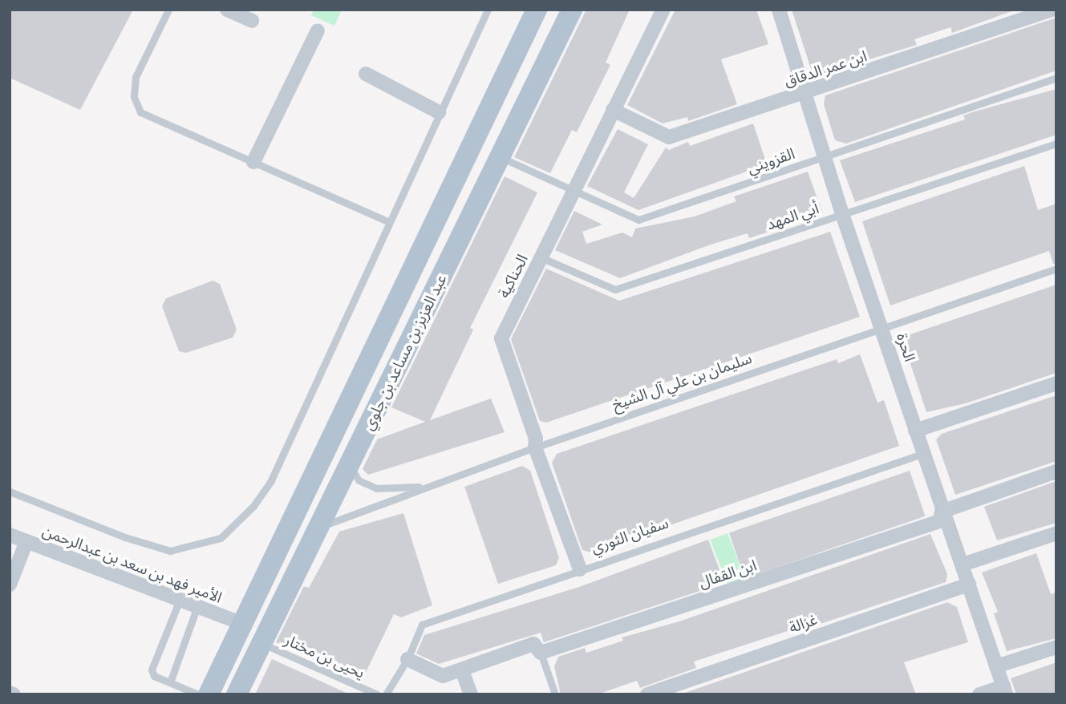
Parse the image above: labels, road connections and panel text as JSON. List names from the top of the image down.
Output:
{
  "streets": {
    "main road": ["عبد العزيز بن مساعد بن جلوي"],
    "street": [
      "ابن عمر الدقاق",
      "الحناكية",
      "الحرة",
      "الأمير فهد بن سعد بن عبدالرحمن",
      "ابن القفال",
      "غزالة"
    ],
    "lane": [
      "القزويني",
      "أبي المهد",
      "سليمان بن علي آل الشيخ",
      "سفيان الثوري",
      "يحيى بن مختار"
    ]
  },
  "crossings": [
    ["ابن عمر الدقاق", "الحناكية"],
    ["ابن عمر الدقاق", "الحرة"],
    ["القزويني", "الحناكية"],
    ["القزويني", "الحرة"],
    ["القزويني", "عبد العزيز بن مساعد بن جلوي"],
    ["أبي المهد", "الحناكية"],
    ["أبي المهد", "الحرة"],
    ["الحناكية", "سليمان بن علي آل الشيخ"],
    ["الحناكية", "سفيان الثوري"],
    ["الحرة", "سليمان بن علي آل الشيخ"],
    ["الحرة", "سفيان الثوري"],
    ["الحرة", "ابن القفال"],
    ["الحرة", "غزالة"],
    ["عبد العزيز بن مساعد بن جلوي", "سليمان بن علي آل الشيخ"],
    ["عبد العزيز بن مساعد بن جلوي", "الأمير فهد بن سعد بن عبدالرحمن"],
    ["عبد العزيز بن مساعد بن جلوي", "يحيى بن مختار"],
    ["سفيان الثوري", "ابن القفال"]
  ]
}
